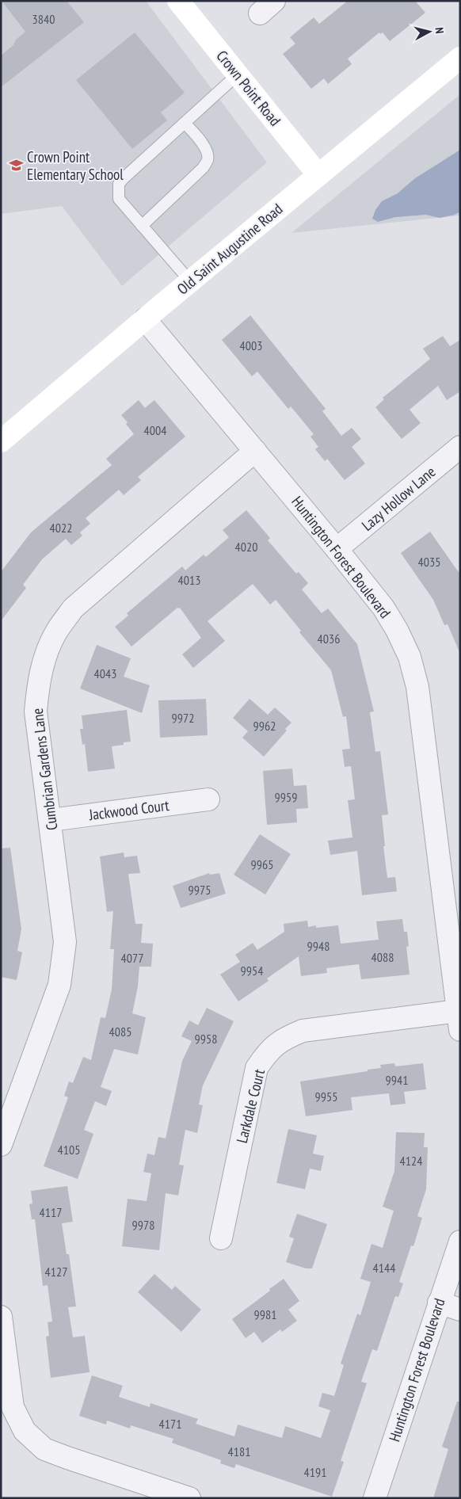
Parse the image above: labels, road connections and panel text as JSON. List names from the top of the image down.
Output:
{
  "streets": {
    "main road": ["Crown Point Road", "Old Saint Augustine Road"],
    "street": [
      "Lazy Hollow Lane",
      "Huntington Forest Boulevard",
      "Cumbrian Gardens Lane",
      "Jackwood Court",
      "Larkdale Court"
    ]
  },
  "crossings": [
    ["Crown Point Road", "Old Saint Augustine Road"],
    ["Old Saint Augustine Road", "Huntington Forest Boulevard"],
    ["Lazy Hollow Lane", "Huntington Forest Boulevard"],
    ["Huntington Forest Boulevard", "Cumbrian Gardens Lane"],
    ["Huntington Forest Boulevard", "Larkdale Court"],
    ["Cumbrian Gardens Lane", "Jackwood Court"]
  ],
  "places": {
    "school or university": ["Crown Point Elementary School"]
  },
  "house_numbers": [
    "3840",
    "4003",
    "4004",
    "4022",
    "4020",
    "4035",
    "4013",
    "4036",
    "4043",
    "9972",
    "9962",
    "9959",
    "9965",
    "9975",
    "9948",
    "4088",
    "4077",
    "9954",
    "4085",
    "9958",
    "9941",
    "9955",
    "4105",
    "4124",
    "4117",
    "9978",
    "4144",
    "4127",
    "9981",
    "4171",
    "4181",
    "4191"
  ],
  "north": "right"
}
